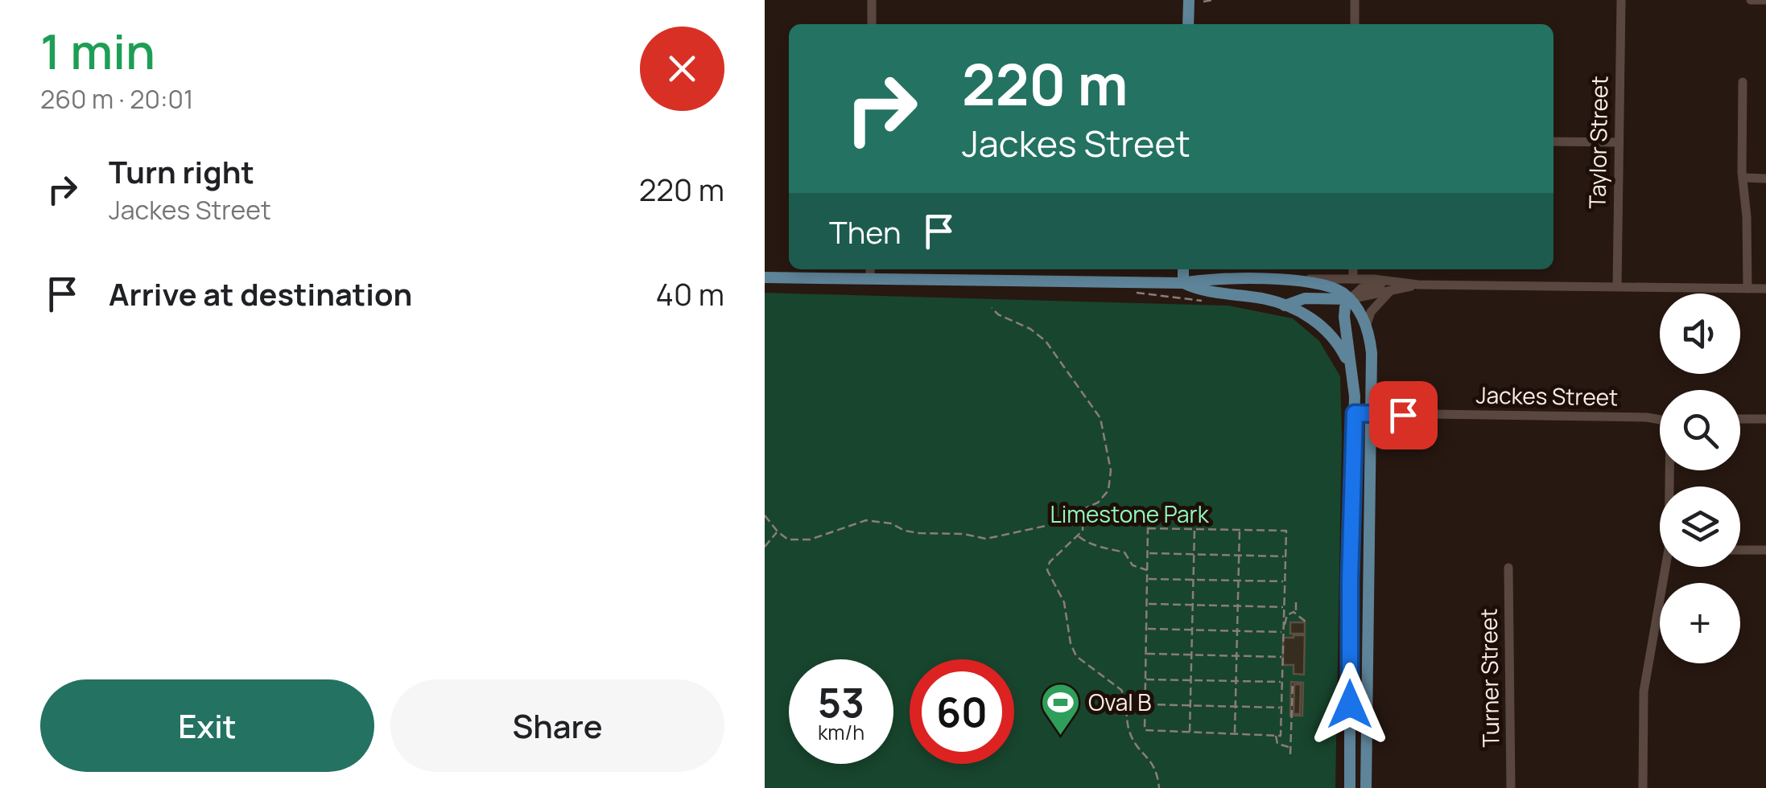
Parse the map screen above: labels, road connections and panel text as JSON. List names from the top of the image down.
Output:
{
  "streets": {
    "street": ["Taylor Street", "Jackes Street", "Turner Street"]
  },
  "parks": ["Limestone Park"],
  "places": {
    "sports": ["Oval B"]
  },
  "page": {
    "heading": ["1 min", "260 m · 20:01"],
    "turn": ["220 m", "Jackes Street"],
    "list": [
      {
        "name": "Turn right",
        "note": "Jackes Street",
        "value": "220 m"
      },
      {
        "name": "Arrive at destination",
        "value": "40 m"
      }
    ],
    "then": "Then",
    "map_buttons": "+",
    "speed": "53 km/h",
    "limit": "60",
    "buttons": ["Exit", "Share"]
  }
}
